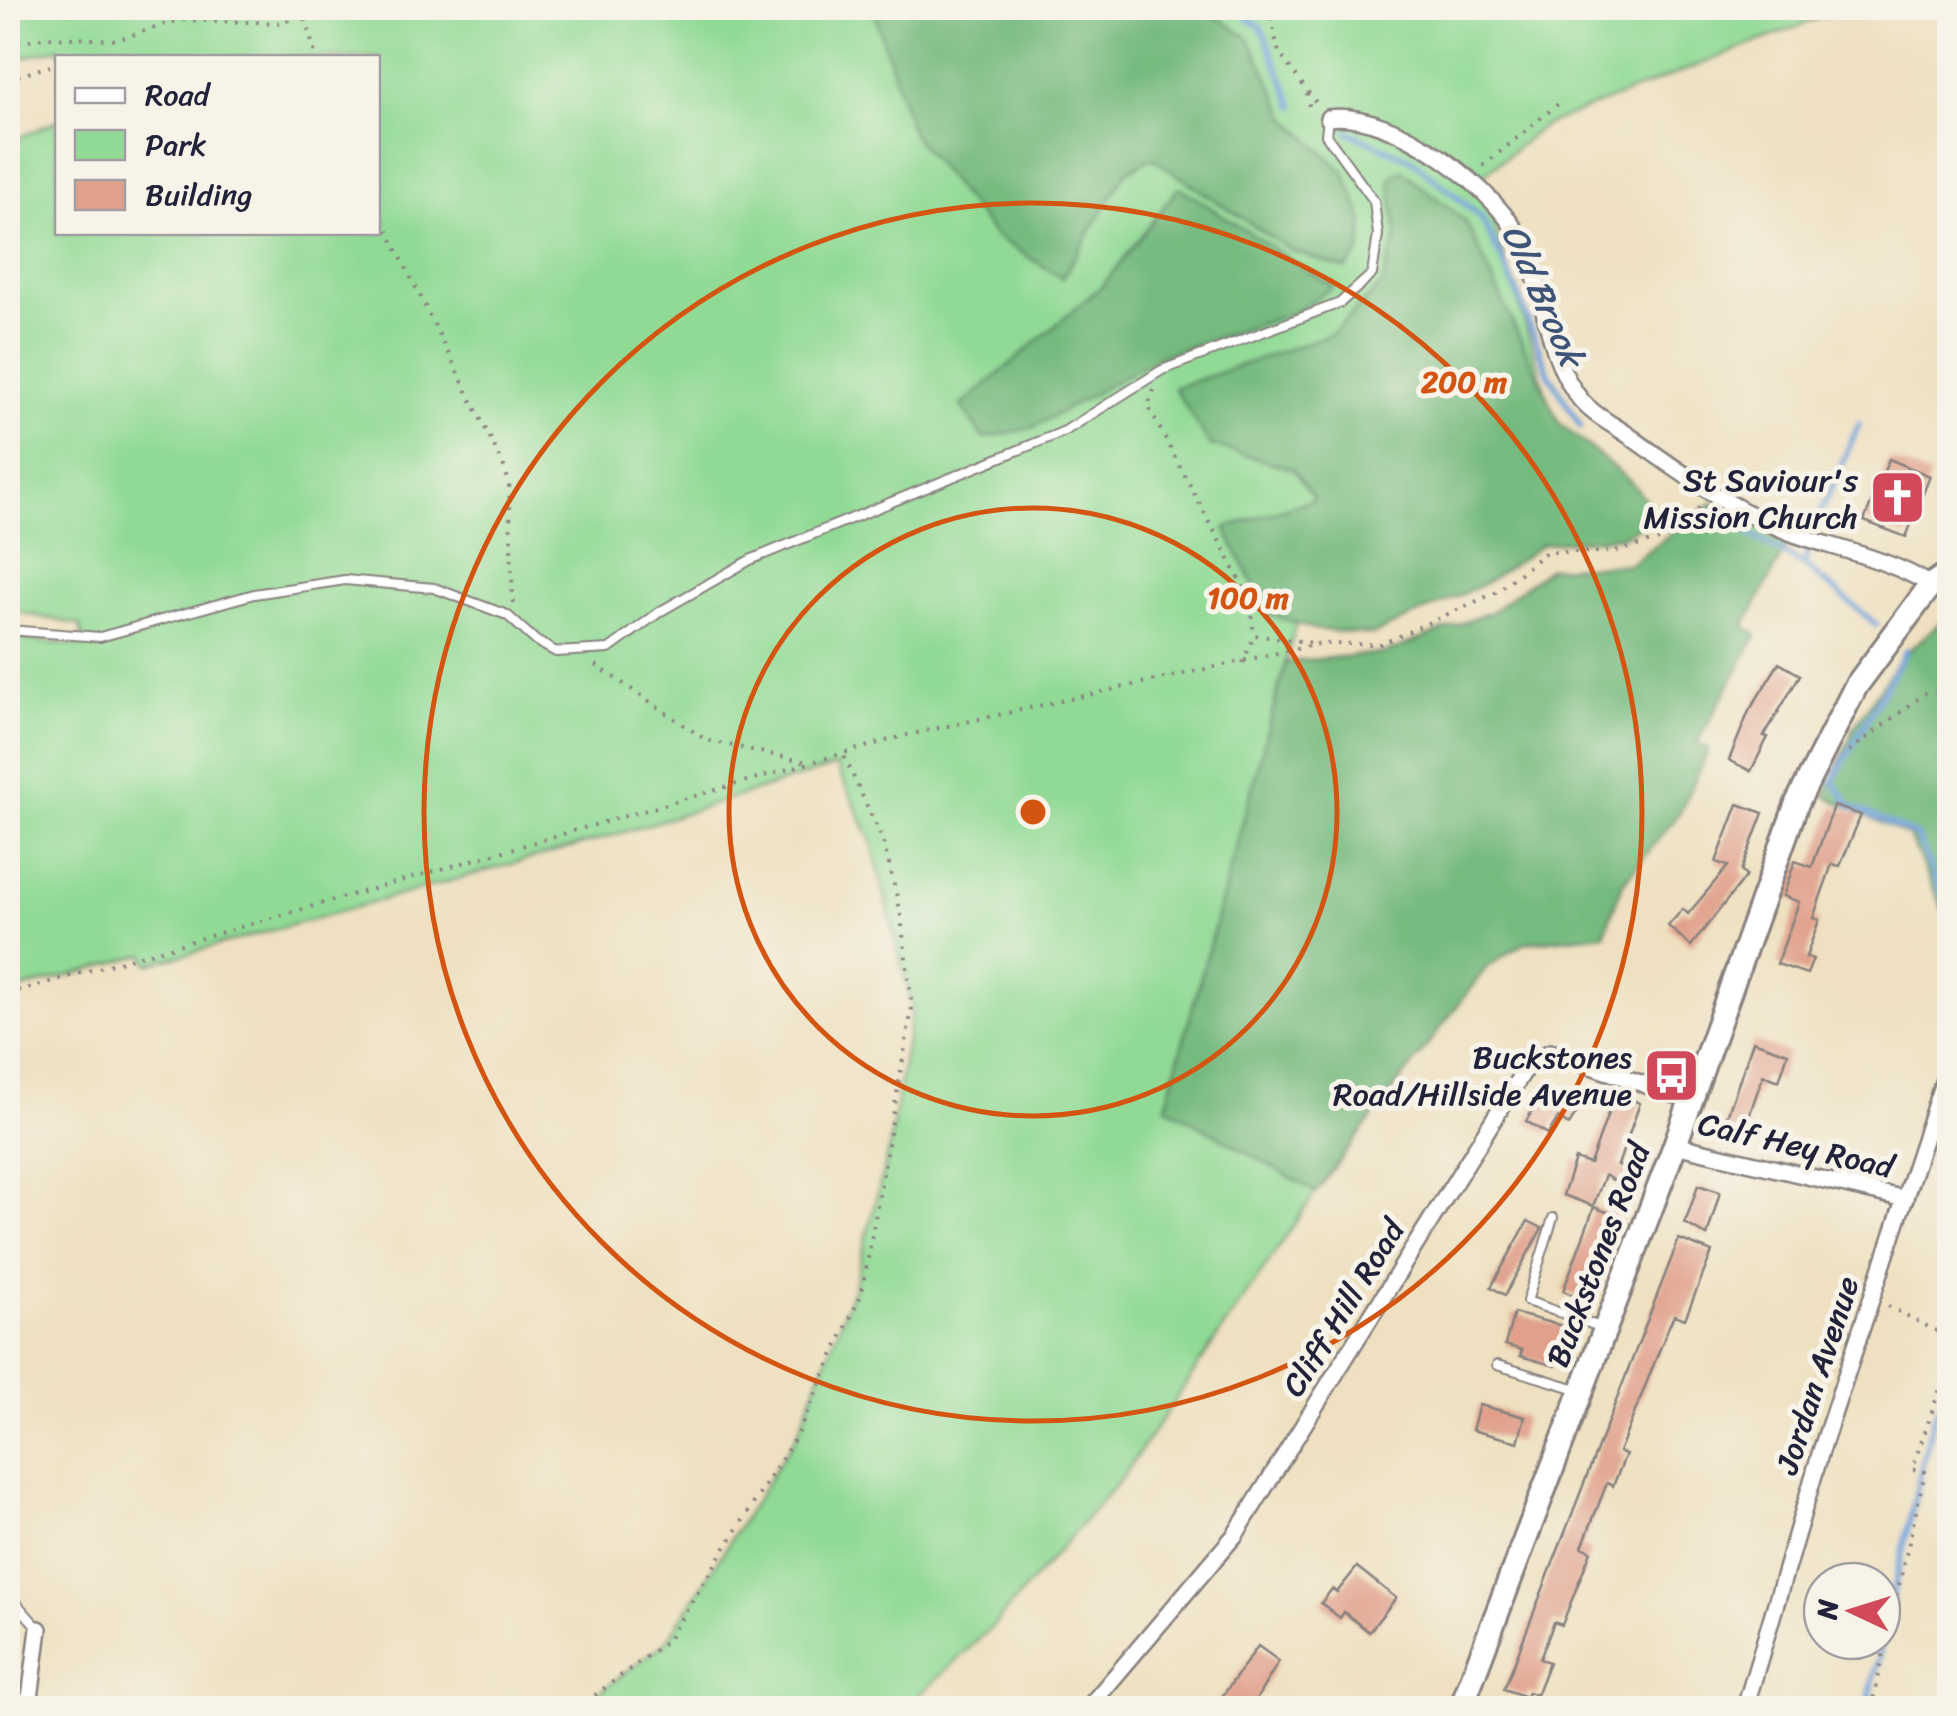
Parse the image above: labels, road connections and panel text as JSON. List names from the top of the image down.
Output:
{
  "streets": {
    "main road": ["Buckstones Road"],
    "street": ["Calf Hey Road", "Cliff Hill Road", "Jordan Avenue"]
  },
  "crossings": [
    ["Calf Hey Road", "Buckstones Road"],
    ["Calf Hey Road", "Jordan Avenue"],
    ["Buckstones Road", "Cliff Hill Road"]
  ],
  "water": ["Old Brook"],
  "places": {
    "church": ["St Saviour's Mission Church"],
    "bus stop": ["Buckstones Road/Hillside Avenue"]
  },
  "legend": ["Road", "Park", "Building"],
  "north": "left",
  "rings": ["200 m", "100 m"]
}
